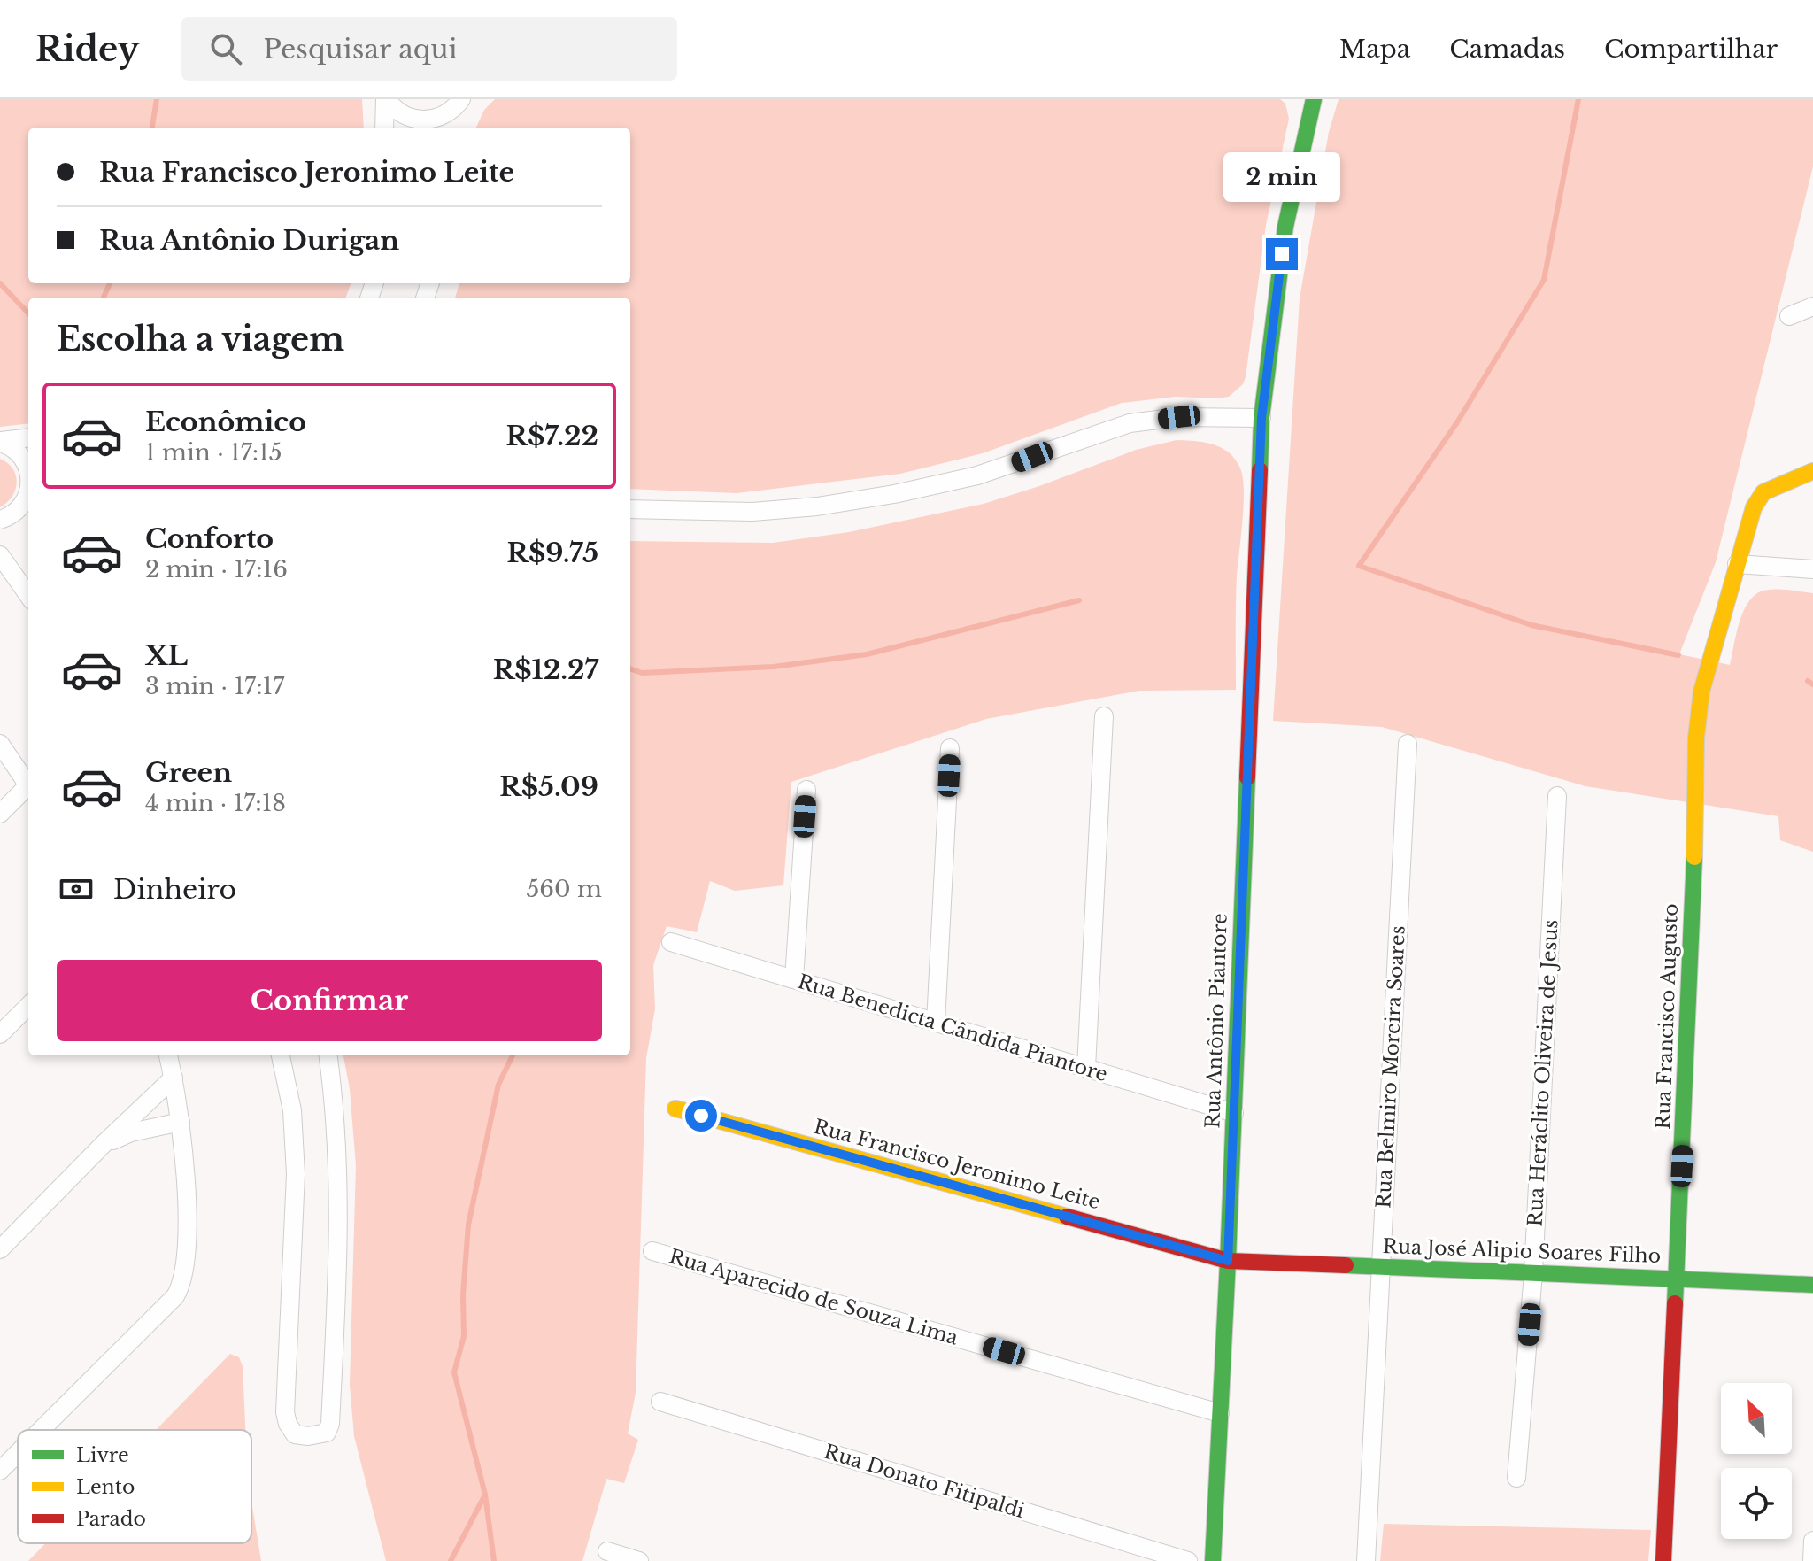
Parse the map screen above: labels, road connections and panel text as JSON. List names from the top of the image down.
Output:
{
  "streets": {
    "street": [
      "Rua Francisco Augusto",
      "Rua Antônio Piantore",
      "Rua Benedicta Cândida Piantore",
      "Rua Belmiro Moreira Soares",
      "Rua Heráclito Oliveira de Jesus",
      "Rua Francisco Jeronimo Leite",
      "Rua José Alipio Soares Filho",
      "Rua Aparecido de Souza Lima",
      "Rua Donato Fitipaldi"
    ]
  },
  "crossings": [
    ["Rua Francisco Augusto", "Rua José Alipio Soares Filho"],
    ["Rua Antônio Piantore", "Rua Benedicta Cândida Piantore"],
    ["Rua Antônio Piantore", "Rua Francisco Jeronimo Leite"],
    ["Rua Antônio Piantore", "Rua José Alipio Soares Filho"],
    ["Rua Antônio Piantore", "Rua Aparecido de Souza Lima"],
    ["Rua Belmiro Moreira Soares", "Rua José Alipio Soares Filho"],
    ["Rua Heráclito Oliveira de Jesus", "Rua José Alipio Soares Filho"],
    ["Rua Francisco Jeronimo Leite", "Rua José Alipio Soares Filho"]
  ],
  "legend": ["Livre", "Lento", "Parado"],
  "north": "top left",
  "page": {
    "header": "Ridey",
    "search": "Pesquisar aqui",
    "nav": ["Mapa", "Camadas", "Compartilhar"],
    "banner": ["Rua Francisco Jeronimo Leite", "Rua Antônio Durigan"],
    "bubble": "2 min",
    "heading": "Escolha a viagem",
    "list": [
      {
        "name": "Econômico",
        "note": "1 min · 17:15",
        "value": "R$7.22"
      },
      {
        "name": "Conforto",
        "note": "2 min · 17:16",
        "value": "R$9.75"
      },
      {
        "name": "XL",
        "note": "3 min · 17:17",
        "value": "R$12.27"
      },
      {
        "name": "Green",
        "note": "4 min · 17:18",
        "value": "R$5.09"
      }
    ],
    "pay": ["Dinheiro", "560 m"],
    "buttons": "Confirmar"
  }
}
